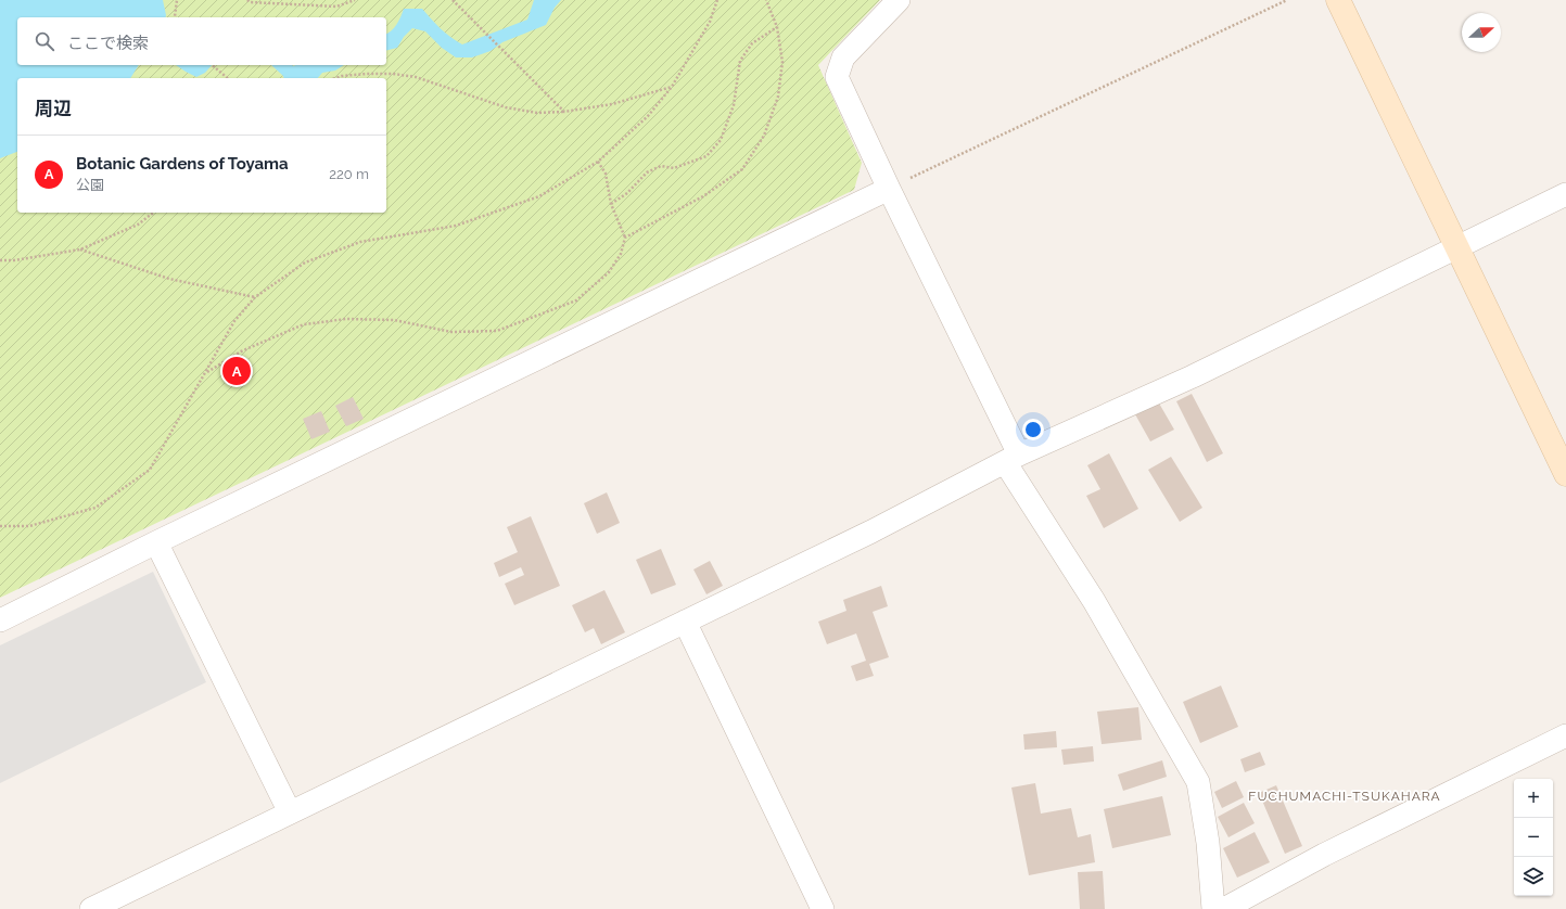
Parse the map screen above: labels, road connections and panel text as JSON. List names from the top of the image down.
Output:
{
  "districts": ["FUCHUMACHI-TSUKAHARA"],
  "north": "right",
  "page": {
    "search": "ここで検索",
    "heading": "周辺",
    "list": [
      {
        "mark": "A",
        "name": "Botanic Gardens of Toyama",
        "note": "公園",
        "value": "220 m"
      }
    ],
    "pins": "A",
    "map_buttons": ["+", "−"]
  }
}
